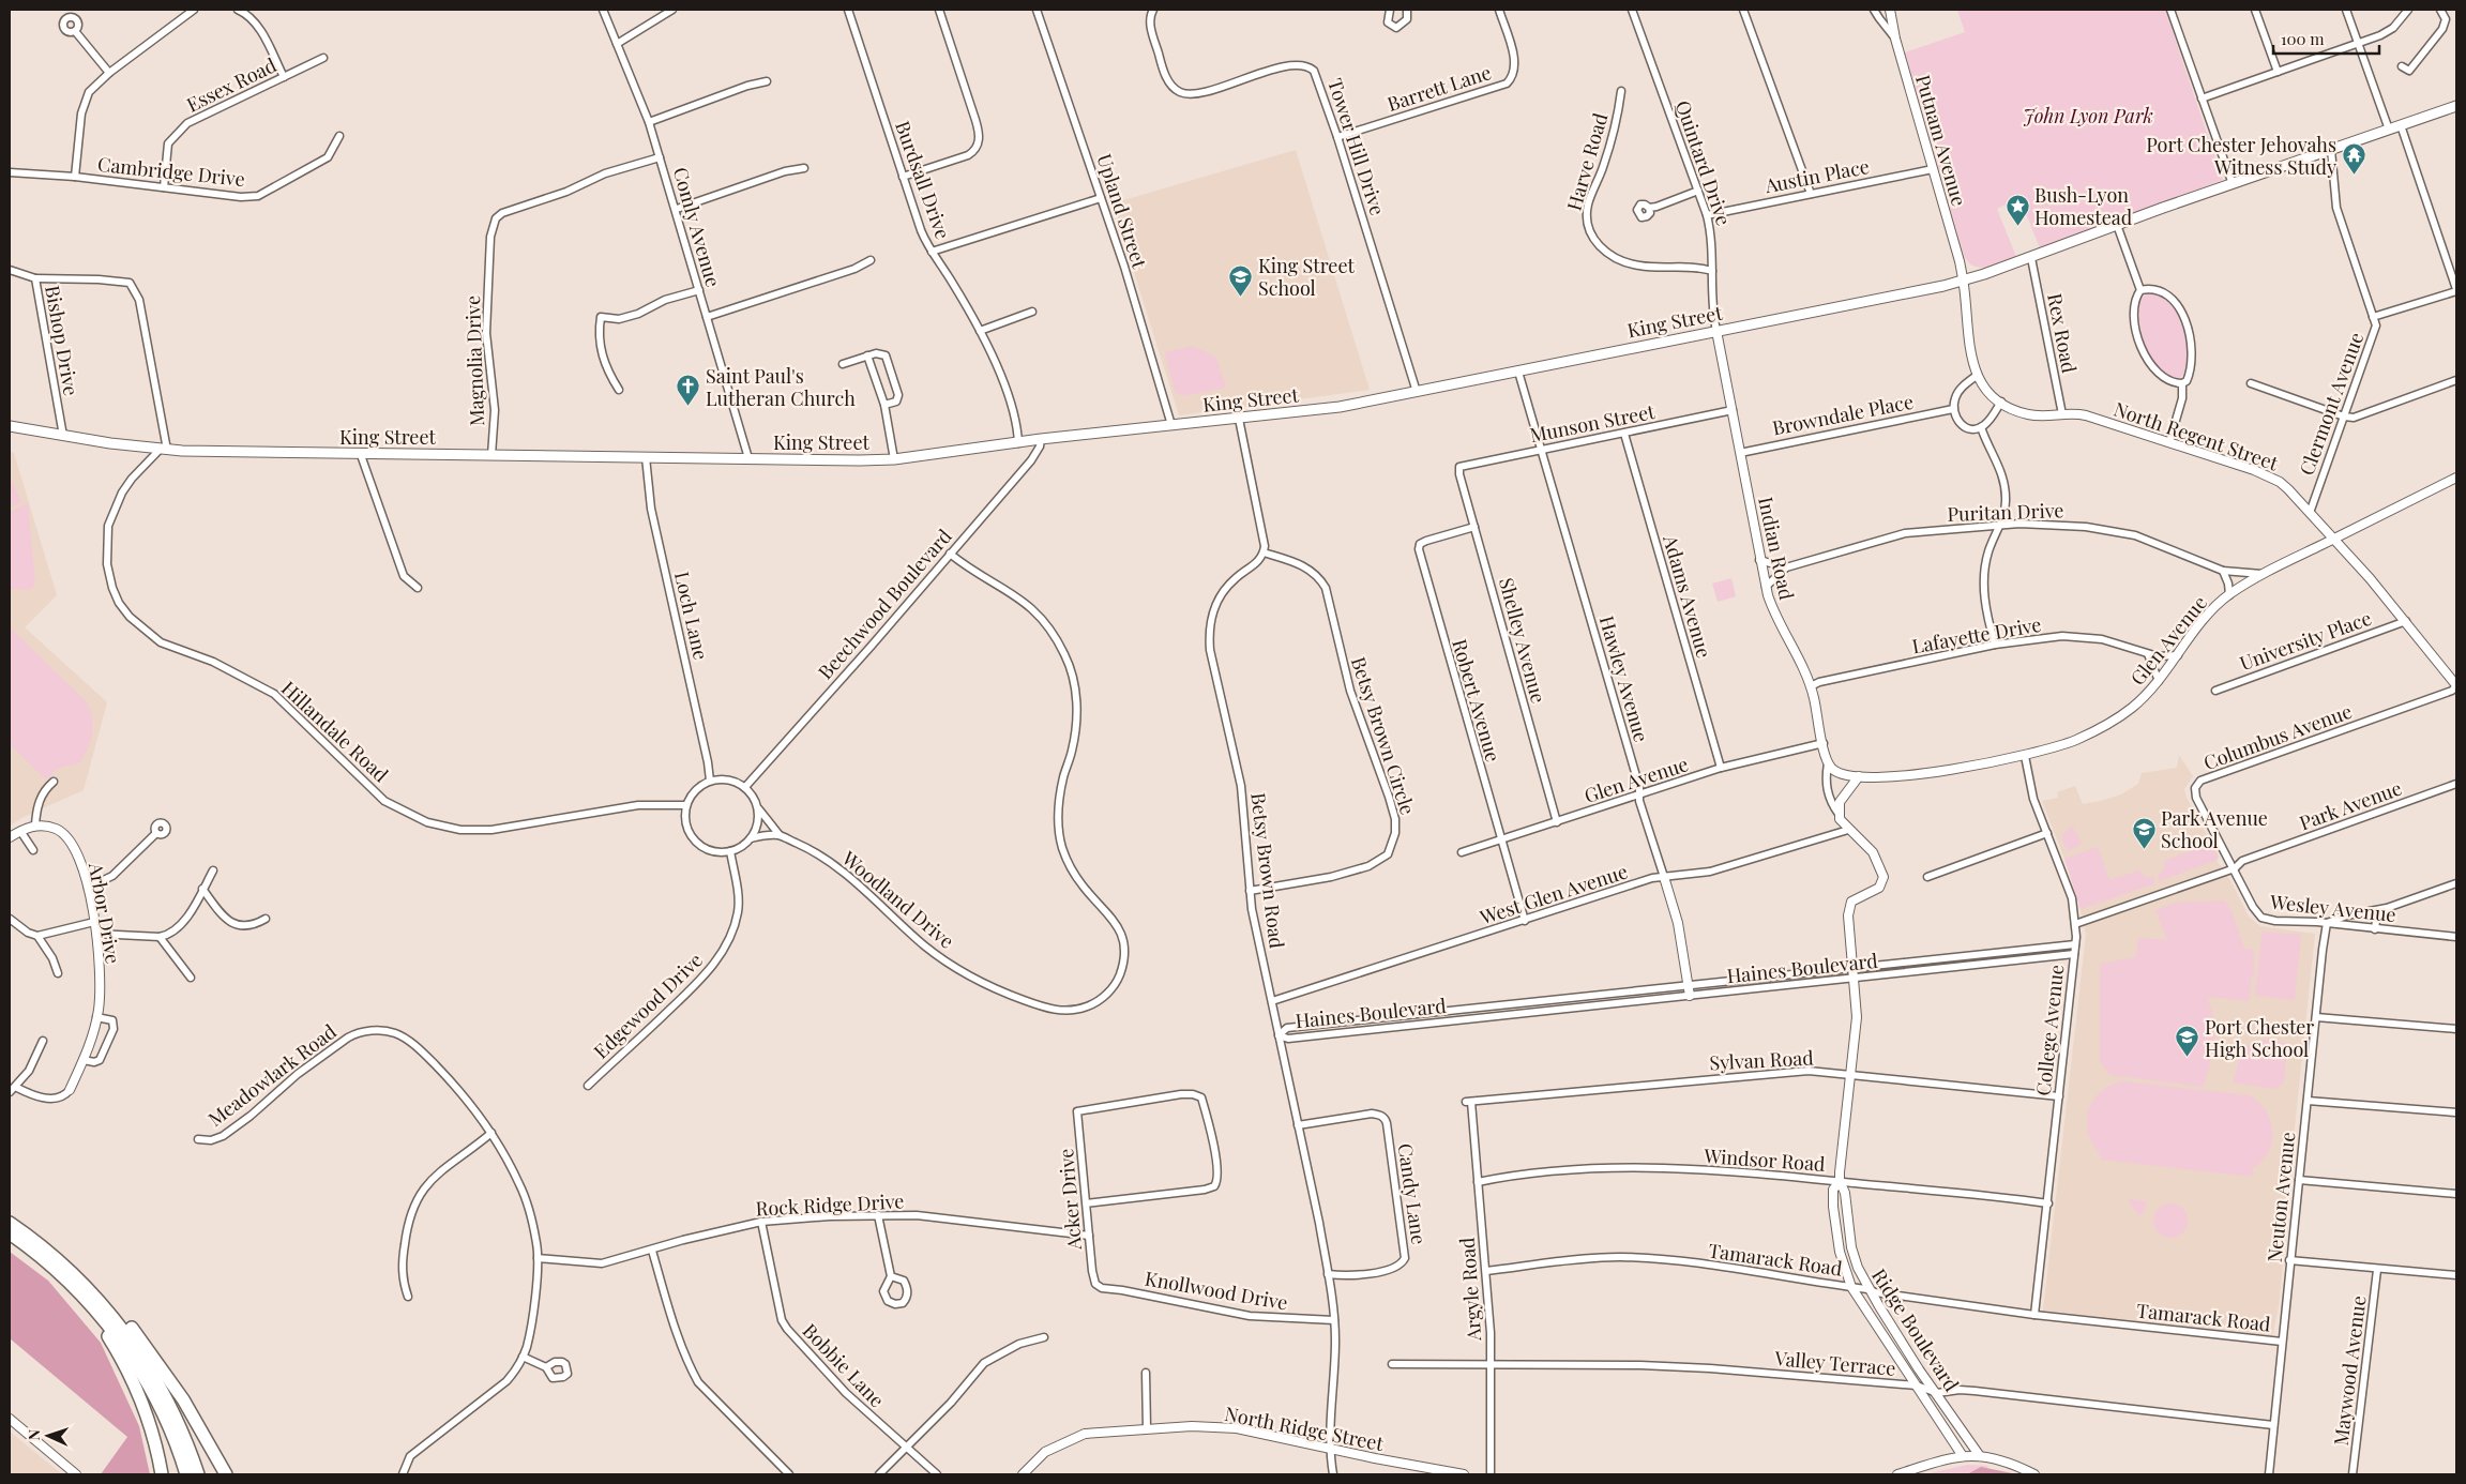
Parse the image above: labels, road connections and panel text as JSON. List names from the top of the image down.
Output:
{
  "streets": {
    "main road": ["King Street"],
    "street": [
      "Essex Road",
      "Barrett Lane",
      "Putnam Avenue",
      "Tower Hill Drive",
      "Harve Road",
      "Quintard Drive",
      "Cambridge Drive",
      "Austin Place",
      "Burdsall Drive",
      "Upland Street",
      "Comly Avenue",
      "Rex Road",
      "Bishop Drive",
      "Magnolia Drive",
      "Clermont Avenue",
      "Browndale Place",
      "Munson Street",
      "North Regent Street",
      "Puritan Drive",
      "Indian Road",
      "Adams Avenue",
      "Beechwood Boulevard",
      "Loch Lane",
      "Lafayette Drive",
      "Shelley Avenue",
      "Glen Avenue",
      "University Place",
      "Hawley Avenue",
      "Robert Avenue",
      "Hillandale Road",
      "Betsy Brown Circle",
      "Columbus Avenue",
      "Park Avenue",
      "Betsy Brown Road",
      "West Glen Avenue",
      "Woodland Drive",
      "Wesley Avenue",
      "Arbor Drive",
      "Haines Boulevard",
      "Edgewood Drive",
      "College Avenue",
      "Sylvan Road",
      "Meadowlark Road",
      "Windsor Road",
      "Candy Lane",
      "Neuton Avenue",
      "Acker Drive",
      "Rock Ridge Drive",
      "Tamarack Road",
      "Argyle Road",
      "Knollwood Drive",
      "Ridge Boulevard",
      "Valley Terrace",
      "Bobbie Lane",
      "Maywood Avenue",
      "North Ridge Street"
    ]
  },
  "crossings": [
    ["Essex Road", "Cambridge Drive"],
    ["Barrett Lane", "Tower Hill Drive"],
    ["Putnam Avenue", "Austin Place"],
    ["Putnam Avenue", "King Street"],
    ["Putnam Avenue", "North Regent Street"],
    ["Tower Hill Drive", "King Street"],
    ["Harve Road", "Quintard Drive"],
    ["Quintard Drive", "Austin Place"],
    ["Quintard Drive", "King Street"],
    ["Quintard Drive", "Indian Road"],
    ["Burdsall Drive", "King Street"],
    ["Upland Street", "King Street"],
    ["Comly Avenue", "King Street"],
    ["Comly Avenue", "Magnolia Drive"],
    ["King Street", "Rex Road"],
    ["King Street", "Bishop Drive"],
    ["King Street", "Magnolia Drive"],
    ["King Street", "Clermont Avenue"],
    ["King Street", "North Regent Street"],
    ["King Street", "Indian Road"],
    ["King Street", "Beechwood Boulevard"],
    ["King Street", "Loch Lane"],
    ["King Street", "Hawley Avenue"],
    ["King Street", "Hillandale Road"],
    ["Rex Road", "North Regent Street"],
    ["Clermont Avenue", "North Regent Street"],
    ["Browndale Place", "North Regent Street"],
    ["Browndale Place", "Indian Road"],
    ["Munson Street", "Indian Road"],
    ["Munson Street", "Adams Avenue"],
    ["Munson Street", "Shelley Avenue"],
    ["Munson Street", "Hawley Avenue"],
    ["North Regent Street", "Glen Avenue"],
    ["North Regent Street", "University Place"],
    ["North Regent Street", "Columbus Avenue"],
    ["Puritan Drive", "Indian Road"],
    ["Puritan Drive", "Glen Avenue"],
    ["Indian Road", "Lafayette Drive"],
    ["Indian Road", "Glen Avenue"],
    ["Indian Road", "West Glen Avenue"],
    ["Indian Road", "Haines Boulevard"],
    ["Indian Road", "Ridge Boulevard"],
    ["Adams Avenue", "Glen Avenue"],
    ["Beechwood Boulevard", "Loch Lane"],
    ["Beechwood Boulevard", "Hillandale Road"],
    ["Beechwood Boulevard", "Woodland Drive"],
    ["Beechwood Boulevard", "Edgewood Drive"],
    ["Loch Lane", "Hillandale Road"],
    ["Loch Lane", "Woodland Drive"],
    ["Loch Lane", "Edgewood Drive"],
    ["Lafayette Drive", "Glen Avenue"],
    ["Shelley Avenue", "Glen Avenue"],
    ["Shelley Avenue", "Robert Avenue"],
    ["Glen Avenue", "Hawley Avenue"],
    ["Glen Avenue", "Robert Avenue"],
    ["Glen Avenue", "College Avenue"],
    ["Hawley Avenue", "West Glen Avenue"],
    ["Hawley Avenue", "Haines Boulevard"],
    ["Robert Avenue", "West Glen Avenue"],
    ["Hillandale Road", "Woodland Drive"],
    ["Hillandale Road", "Edgewood Drive"],
    ["Betsy Brown Circle", "Betsy Brown Road"],
    ["Columbus Avenue", "Park Avenue"],
    ["Columbus Avenue", "Wesley Avenue"],
    ["Park Avenue", "Wesley Avenue"],
    ["Park Avenue", "College Avenue"],
    ["Betsy Brown Road", "West Glen Avenue"],
    ["Betsy Brown Road", "Haines Boulevard"],
    ["Betsy Brown Road", "Candy Lane"],
    ["Betsy Brown Road", "Knollwood Drive"],
    ["Betsy Brown Road", "North Ridge Street"],
    ["Woodland Drive", "Edgewood Drive"],
    ["Wesley Avenue", "Neuton Avenue"],
    ["Haines Boulevard", "College Avenue"],
    ["Haines Boulevard", "Ridge Boulevard"],
    ["College Avenue", "Sylvan Road"],
    ["College Avenue", "Windsor Road"],
    ["College Avenue", "Tamarack Road"],
    ["Sylvan Road", "Argyle Road"],
    ["Sylvan Road", "Ridge Boulevard"],
    ["Meadowlark Road", "Rock Ridge Drive"],
    ["Windsor Road", "Argyle Road"],
    ["Windsor Road", "Ridge Boulevard"],
    ["Neuton Avenue", "Tamarack Road"],
    ["Neuton Avenue", "Valley Terrace"],
    ["Acker Drive", "Rock Ridge Drive"],
    ["Acker Drive", "Knollwood Drive"],
    ["Rock Ridge Drive", "Bobbie Lane"],
    ["Tamarack Road", "Argyle Road"],
    ["Tamarack Road", "Ridge Boulevard"],
    ["Argyle Road", "Valley Terrace"],
    ["Ridge Boulevard", "Valley Terrace"]
  ],
  "parks": ["John Lyon Park"],
  "places": {
    "temple": ["Port Chester Jehovahs Witness Study"],
    "place": ["Bush-Lyon Homestead"],
    "school or university": ["King Street School", "Park Avenue School", "Port Chester High School"],
    "church": ["Saint Paul's Lutheran Church"]
  },
  "scale_bar": "100 m",
  "north": "left"
}
